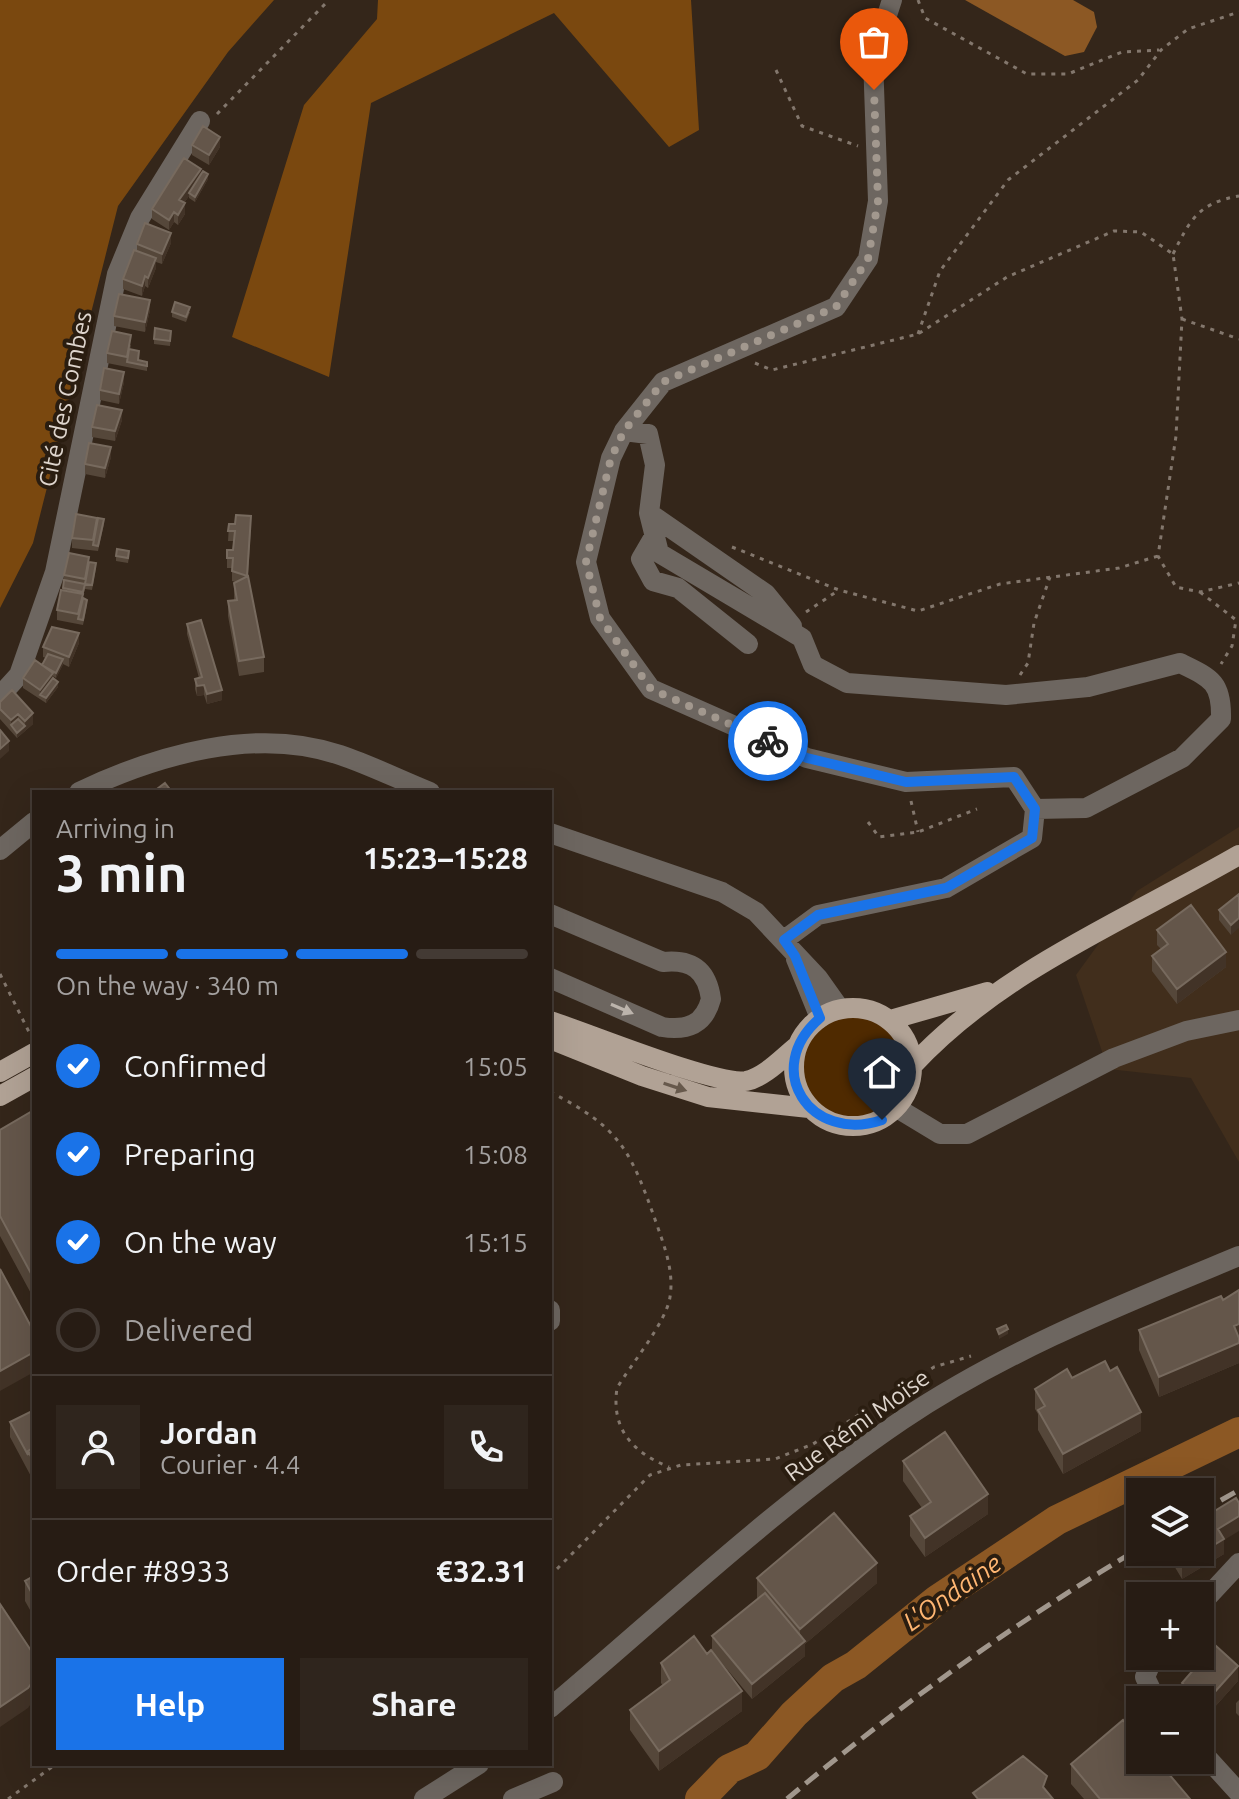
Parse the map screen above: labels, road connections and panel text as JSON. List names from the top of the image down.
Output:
{
  "streets": {
    "street": ["Cité des Combes", "Rue Rémi Moïse"]
  },
  "water": ["L'Ondaine"],
  "page": {
    "heading": ["3 min", "Arriving in", "15:23–15:28"],
    "panel": [
      "Jordan",
      "Courier · 4.4",
      "Order #8933",
      "€32.31"
    ],
    "bar": "On the way · 340 m",
    "list": [
      ["Confirmed", "15:05"],
      ["Preparing", "15:08"],
      ["On the way", "15:15"],
      "Delivered"
    ],
    "map_buttons": ["+", "−"],
    "buttons": ["Help", "Share"]
  }
}
